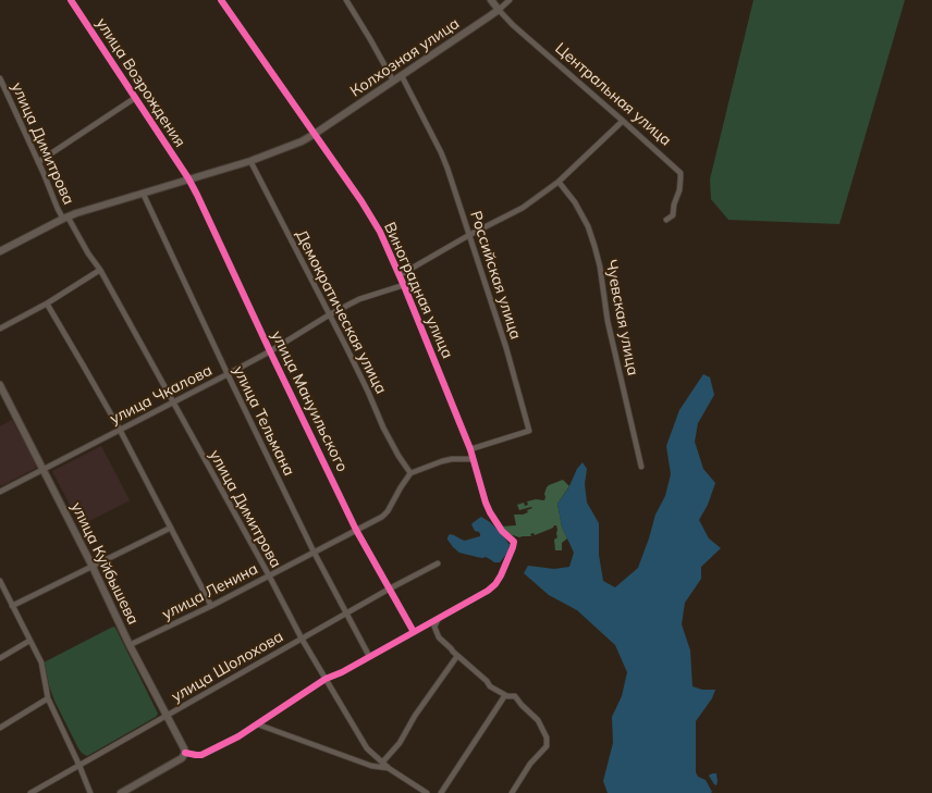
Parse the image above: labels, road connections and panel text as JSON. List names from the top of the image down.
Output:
{
  "streets": {
    "street": [
      "Колхозная улица",
      "улица Возрождения",
      "Центральная улица",
      "улица Димитрова",
      "Российская улица",
      "Виноградная улица",
      "Демократическая улица",
      "Чуевская улица",
      "улица Чкалова",
      "улица Мануильского",
      "улица Тельмана",
      "улица Куйбышева",
      "улица Ленина",
      "улица Шолохова"
    ]
  },
  "crossings": [
    ["Колхозная улица", "улица Возрождения"],
    ["Колхозная улица", "Центральная улица"],
    ["Колхозная улица", "улица Димитрова"],
    ["Колхозная улица", "Российская улица"],
    ["Колхозная улица", "Виноградная улица"],
    ["Колхозная улица", "Демократическая улица"],
    ["Колхозная улица", "улица Мануильского"],
    ["Колхозная улица", "улица Тельмана"],
    ["улица Возрождения", "улица Мануильского"],
    ["улица Димитрова", "улица Чкалова"],
    ["улица Димитрова", "улица Ленина"],
    ["улица Димитрова", "улица Шолохова"],
    ["Российская улица", "Виноградная улица"],
    ["Виноградная улица", "улица Чкалова"],
    ["Демократическая улица", "улица Чкалова"],
    ["Демократическая улица", "улица Ленина"],
    ["улица Чкалова", "улица Мануильского"],
    ["улица Чкалова", "улица Тельмана"],
    ["улица Чкалова", "улица Куйбышева"],
    ["улица Мануильского", "улица Ленина"],
    ["улица Мануильского", "улица Шолохова"],
    ["улица Тельмана", "улица Ленина"],
    ["улица Тельмана", "улица Шолохова"],
    ["улица Куйбышева", "улица Ленина"],
    ["улица Куйбышева", "улица Шолохова"]
  ]
}
